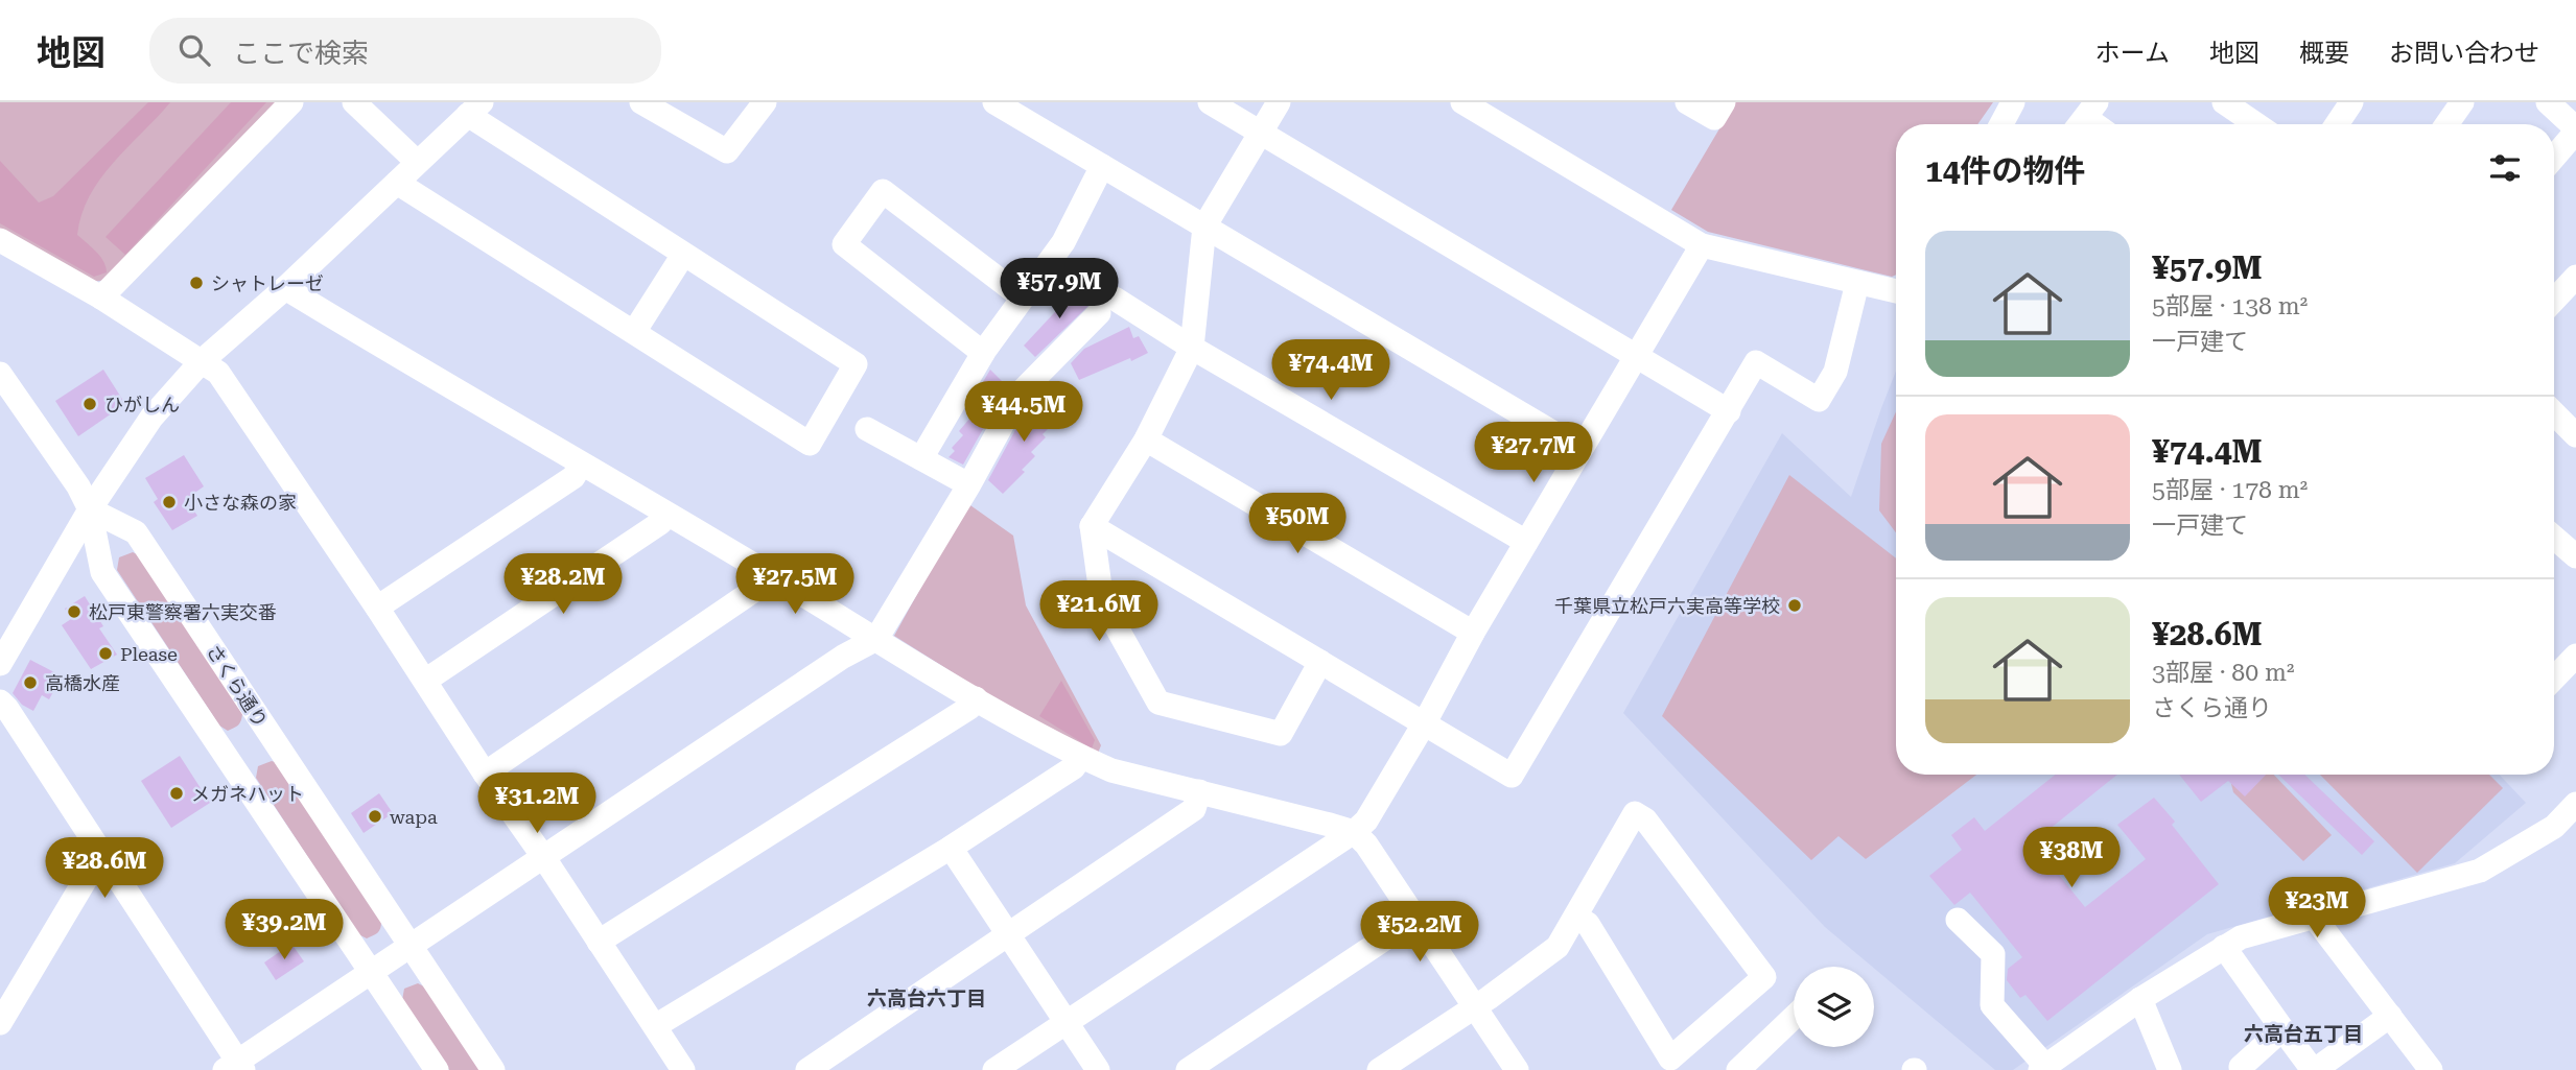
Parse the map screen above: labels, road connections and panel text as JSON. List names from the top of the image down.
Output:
{
  "streets": {
    "street": ["さくら通り"]
  },
  "districts": ["六高台六丁目", "六高台五丁目"],
  "places": [
    "シャトレーゼ",
    "ひがしん",
    "小さな森の家",
    "千葉県立松戸六実高等学校",
    "松戸東警察署六実交番",
    "Please",
    "高橋水産",
    "メガネハット",
    "wapa"
  ],
  "page": {
    "header": "地図",
    "search": "ここで検索",
    "nav": [
      "ホーム",
      "地図",
      "概要",
      "お問い合わせ"
    ],
    "heading": "14件の物件",
    "list": [
      {
        "name": "¥57.9M",
        "note": "5部屋 · 138 m² · 一戸建て"
      },
      {
        "name": "¥74.4M",
        "note": "5部屋 · 178 m² · 一戸建て"
      },
      {
        "name": "¥28.6M",
        "note": "3部屋 · 80 m² · さくら通り"
      }
    ],
    "price": [
      "¥57.9M",
      "¥74.4M",
      "¥44.5M",
      "¥27.7M",
      "¥50M",
      "¥28.2M",
      "¥27.5M",
      "¥21.6M",
      "¥31.2M",
      "¥38M",
      "¥28.6M",
      "¥23M",
      "¥39.2M",
      "¥52.2M"
    ]
  }
}
